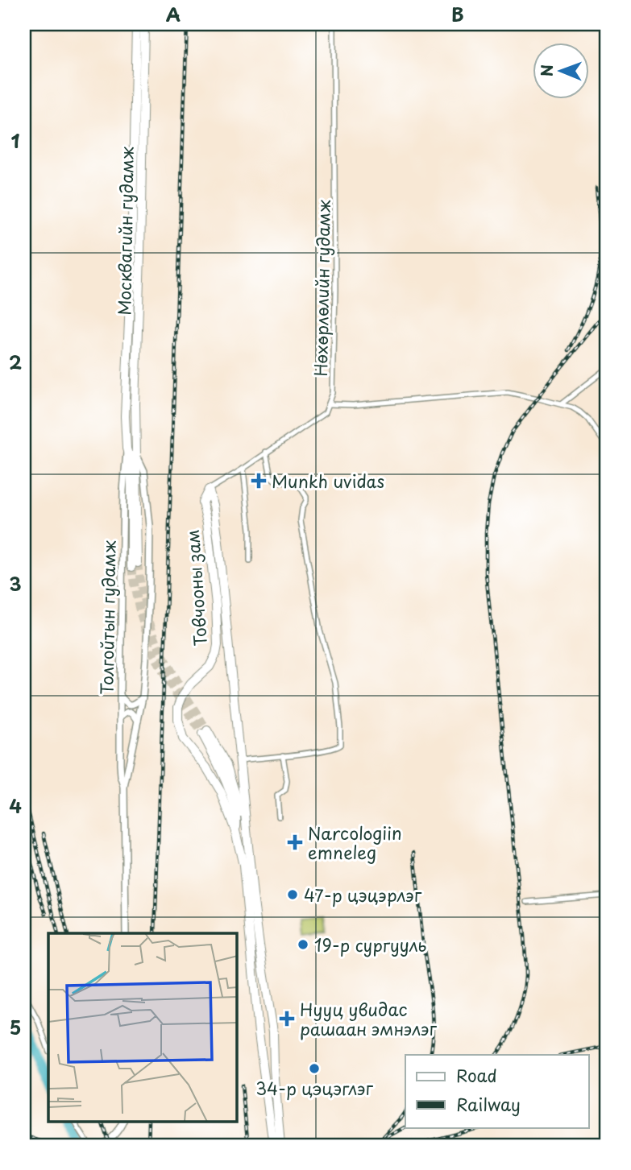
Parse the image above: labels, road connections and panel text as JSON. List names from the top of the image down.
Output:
{
  "streets": {
    "highway": ["Москвагийн гудамж", "Товчооны зам"],
    "main road": ["Толгойтын гудамж"],
    "street": ["Нөхөрлөлийн гудамж"]
  },
  "crossings": [
    ["Москвагийн гудамж", "Толгойтын гудамж"]
  ],
  "places": {
    "health": ["Munkh uvidas", "Narcologiin emneleg", "Нууц увидас рашаан эмнэлэг"],
    "other": ["47-р цэцэрлэг", "19-р сургууль", "34-р цэцэглэг"]
  },
  "legend": ["Road", "Railway"],
  "north": "left",
  "grid": {
    "columns": ["A", "B"],
    "rows": [
      "1",
      "2",
      "3",
      "4",
      "5"
    ]
  }
}
